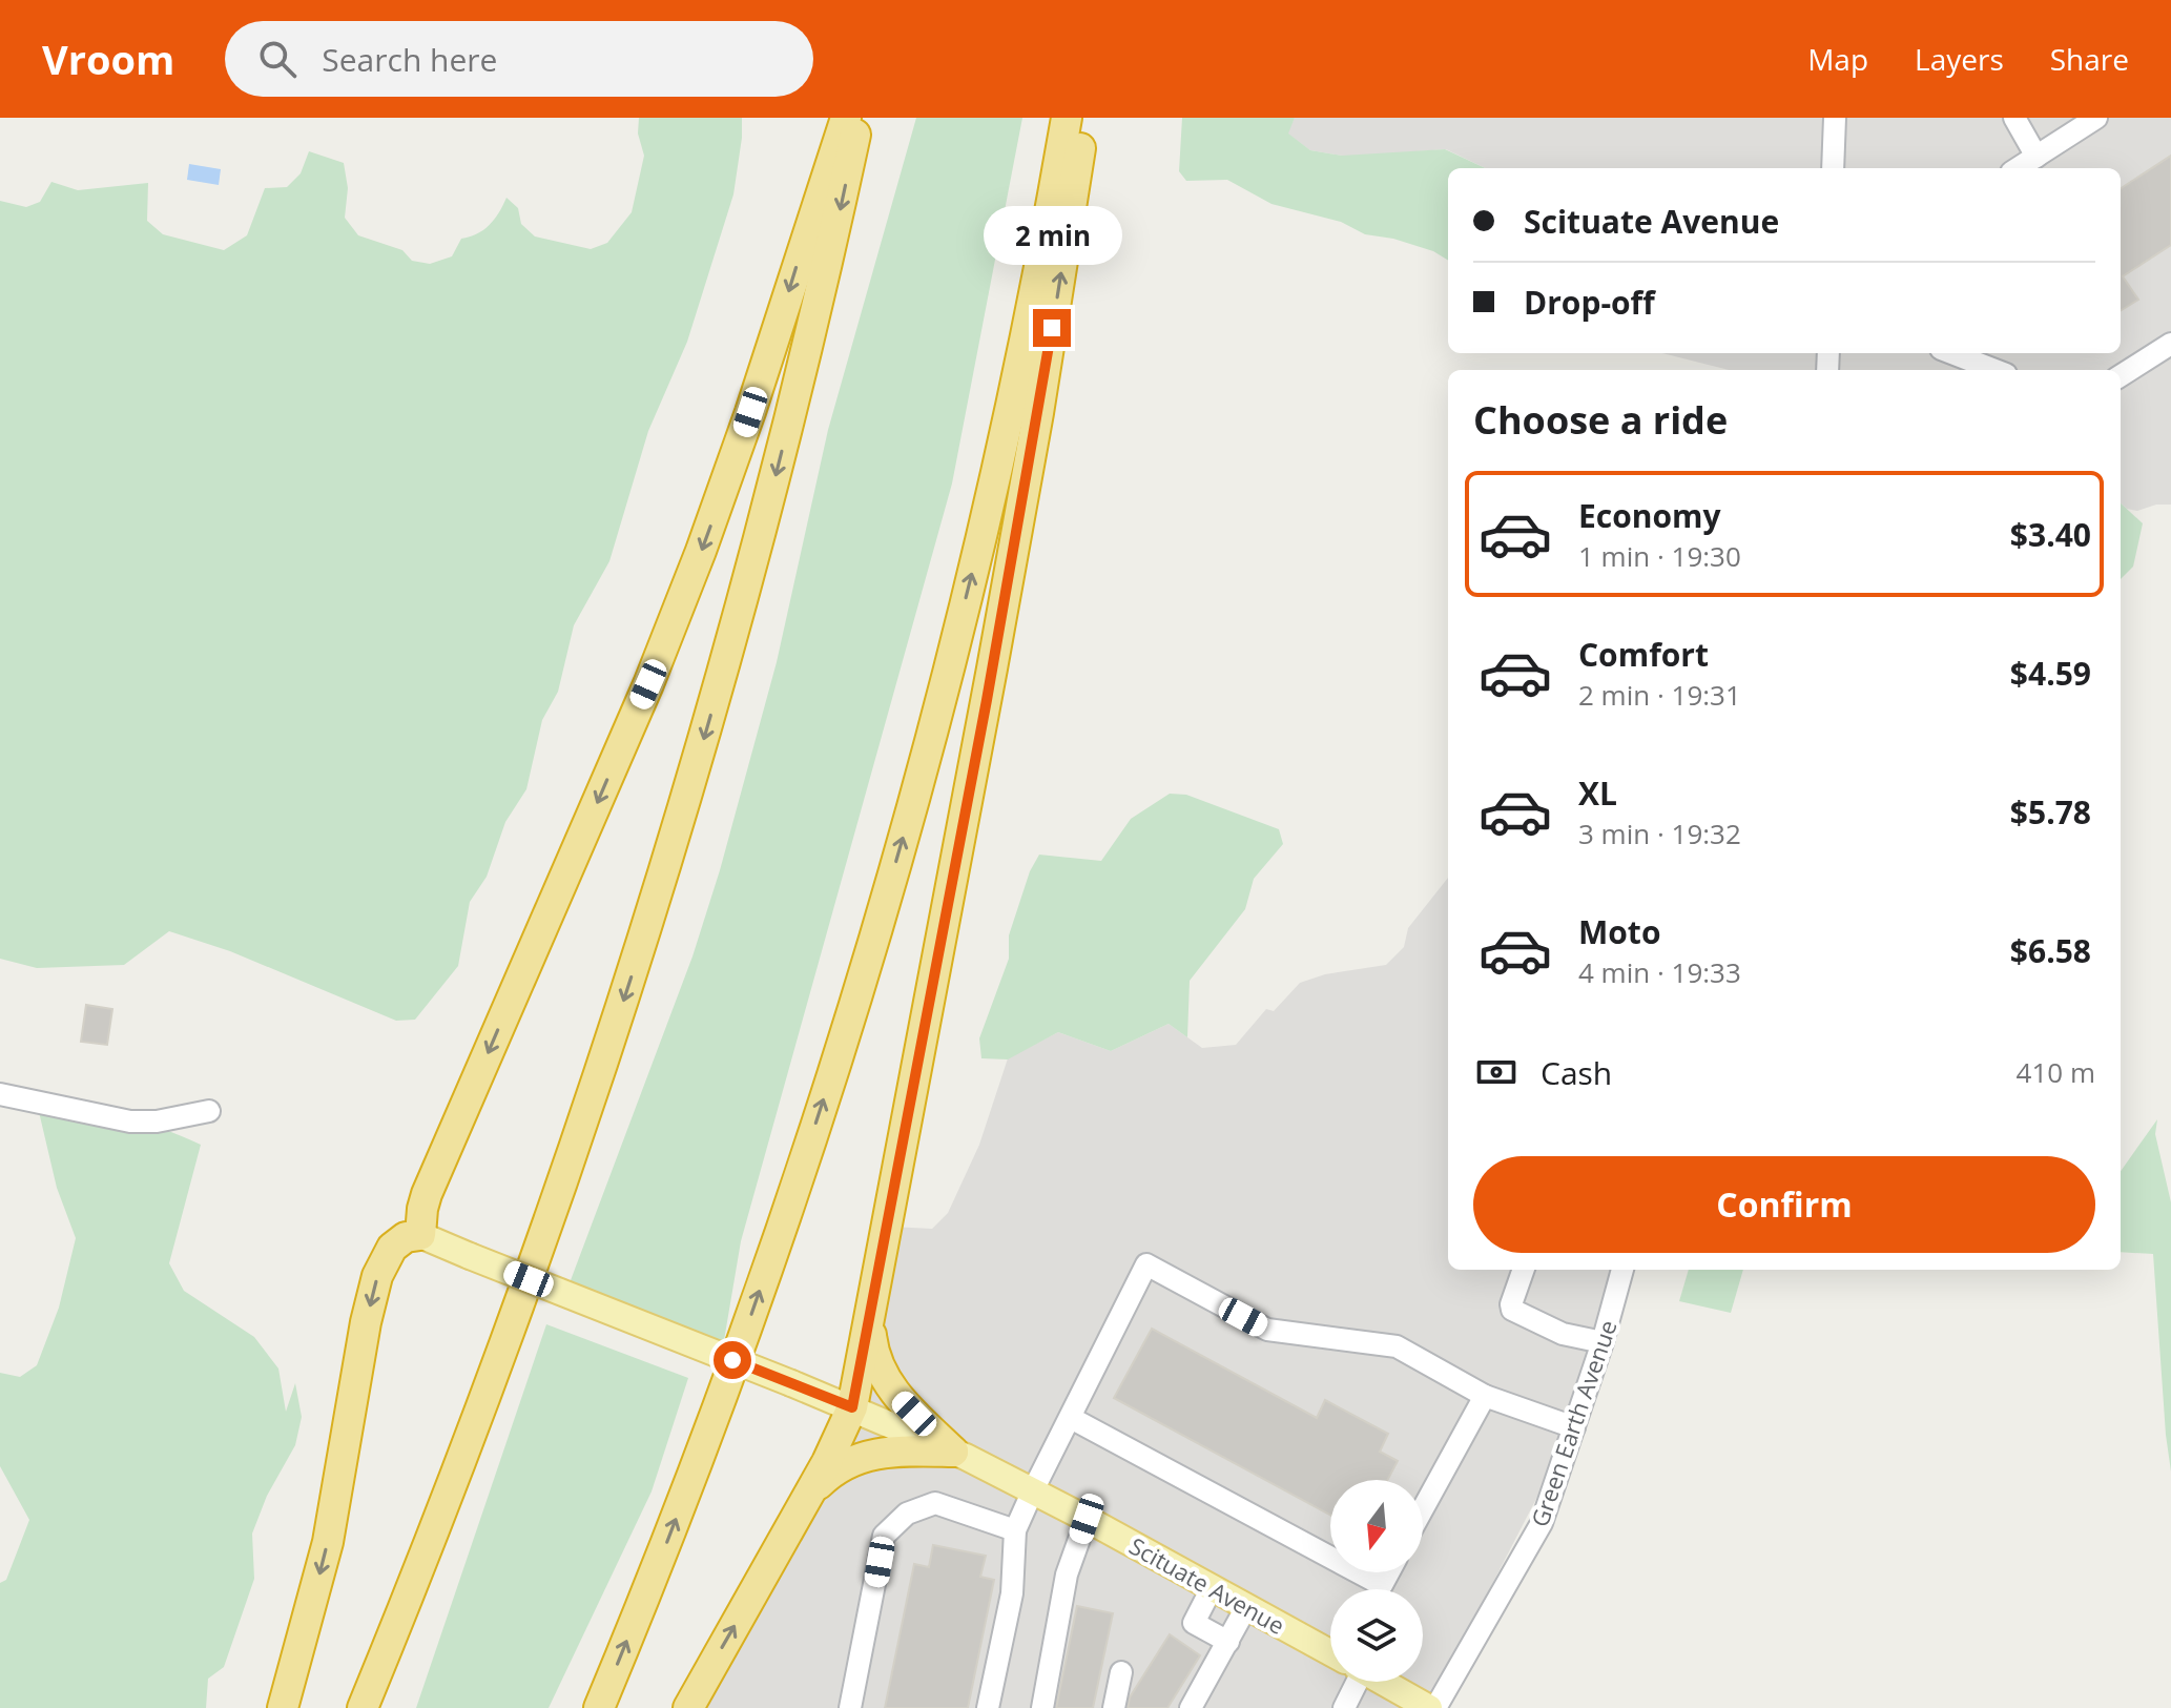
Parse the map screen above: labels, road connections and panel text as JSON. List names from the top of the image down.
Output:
{
  "streets": {
    "main road": ["Scituate Avenue"],
    "street": ["Green Earth Avenue"]
  },
  "crossings": [
    ["Green Earth Avenue", "Scituate Avenue"]
  ],
  "north": "bottom",
  "page": {
    "header": "Vroom",
    "search": "Search here",
    "nav": ["Map", "Layers", "Share"],
    "banner": ["Scituate Avenue", "Drop-off"],
    "bubble": "2 min",
    "heading": "Choose a ride",
    "list": [
      {
        "name": "Economy",
        "note": "1 min · 19:30",
        "value": "$3.40"
      },
      {
        "name": "Comfort",
        "note": "2 min · 19:31",
        "value": "$4.59"
      },
      {
        "name": "XL",
        "note": "3 min · 19:32",
        "value": "$5.78"
      },
      {
        "name": "Moto",
        "note": "4 min · 19:33",
        "value": "$6.58"
      }
    ],
    "pay": ["Cash", "410 m"],
    "buttons": "Confirm"
  }
}
